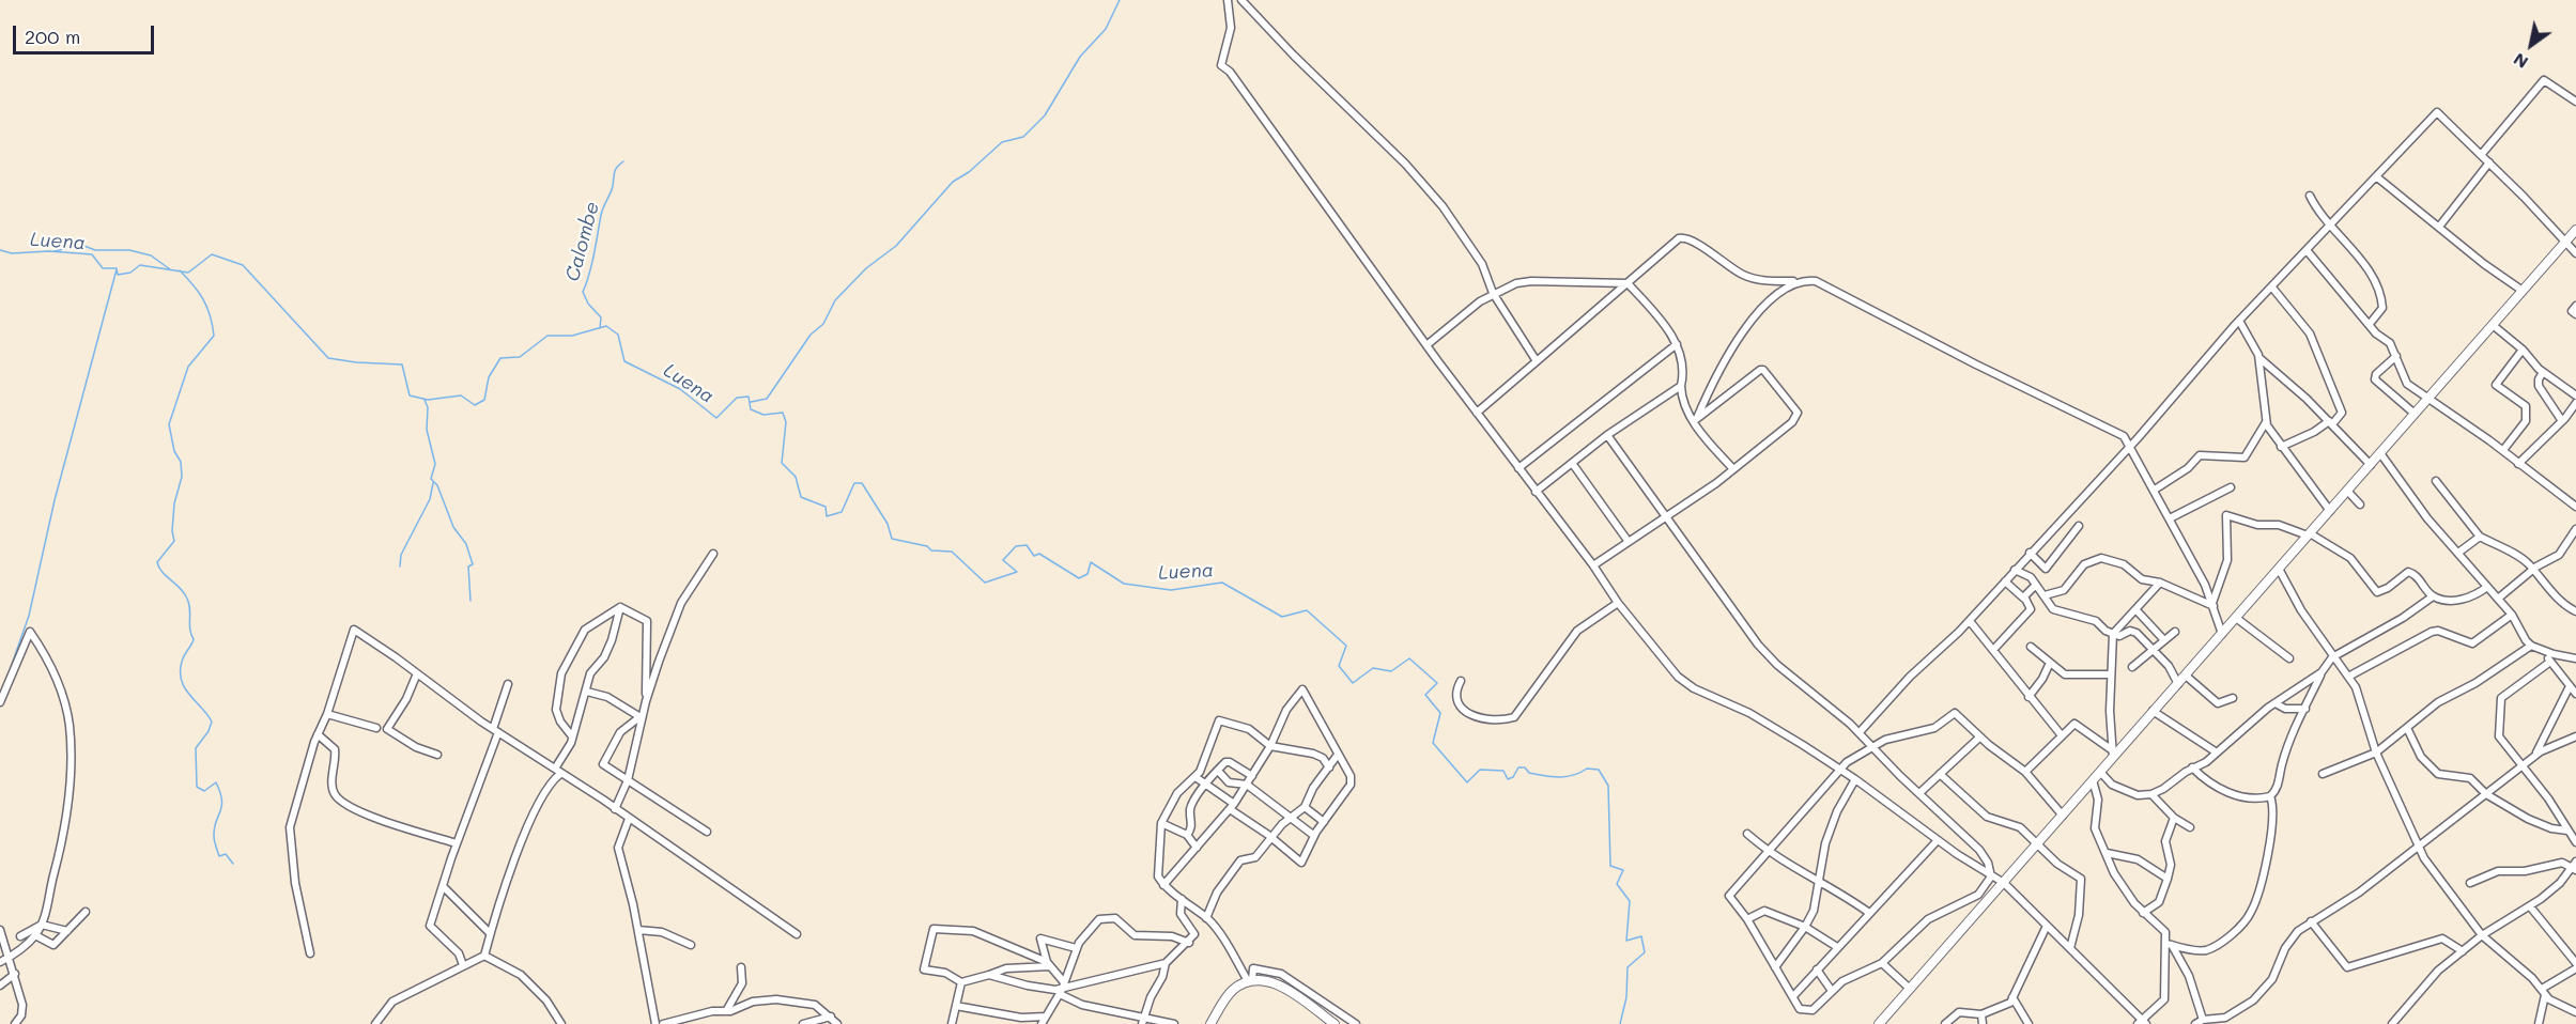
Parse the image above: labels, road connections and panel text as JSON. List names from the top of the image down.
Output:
{
  "water": ["Luena", "Calombe"],
  "scale_bar": "200 m",
  "north": "bottom left"
}
